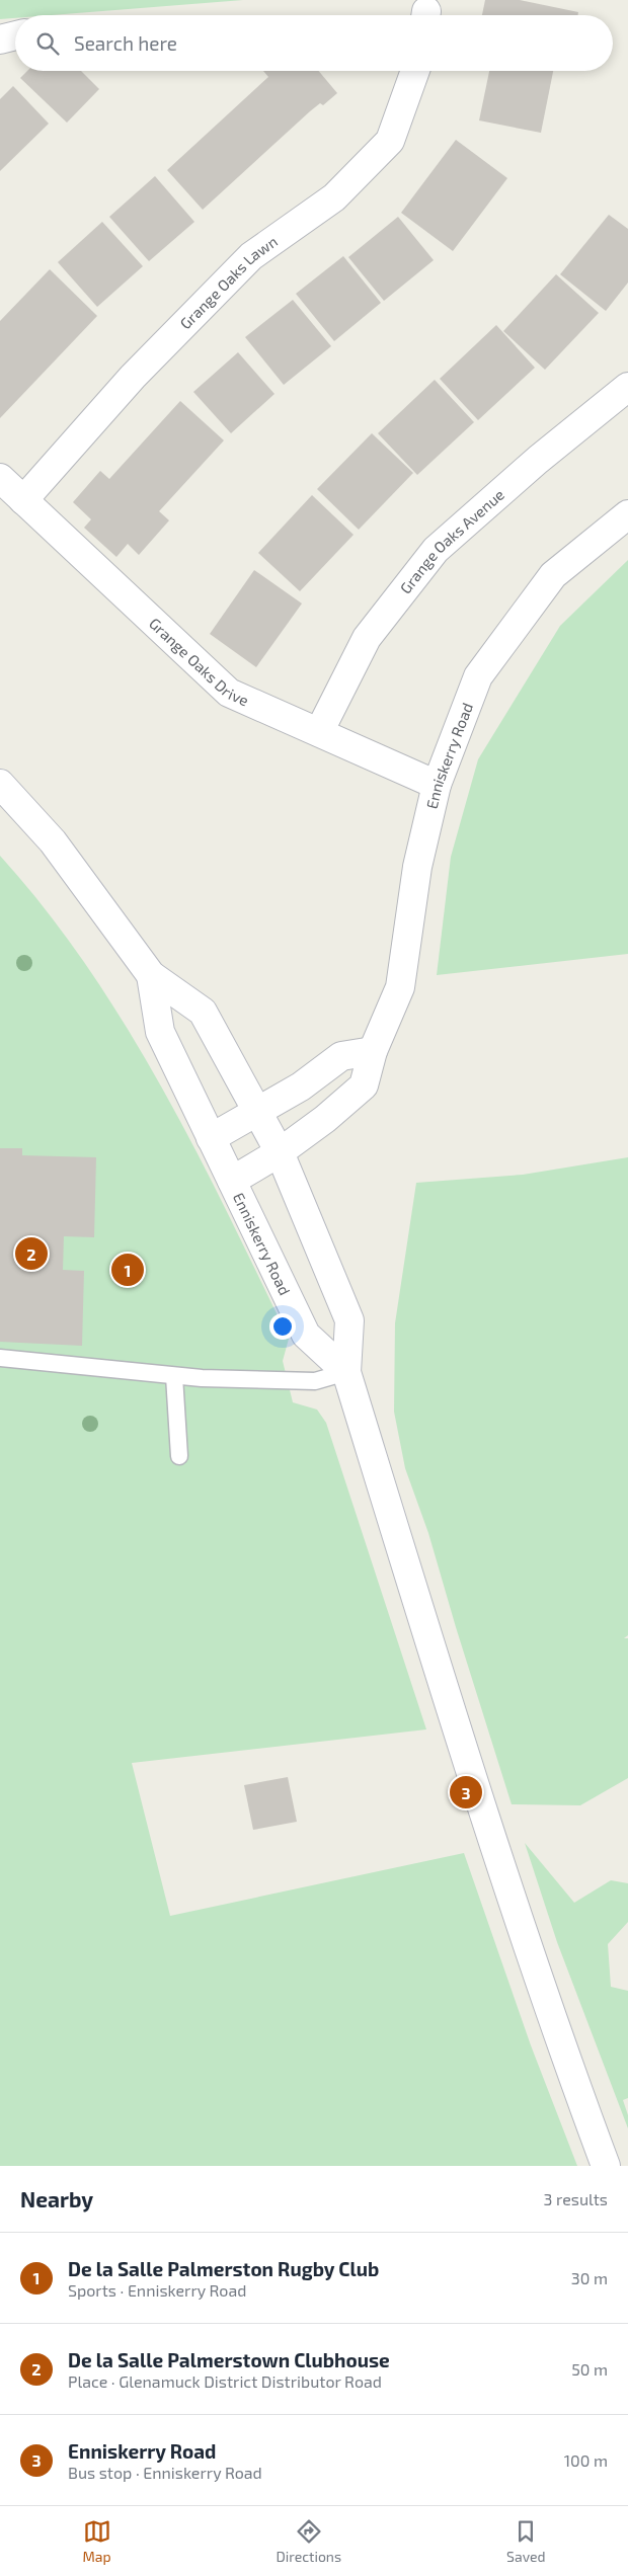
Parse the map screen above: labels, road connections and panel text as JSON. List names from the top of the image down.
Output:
{
  "streets": {
    "street": [
      "Grange Oaks Lawn",
      "Grange Oaks Avenue",
      "Grange Oaks Drive",
      "Enniskerry Road"
    ]
  },
  "crossings": [
    ["Grange Oaks Lawn", "Grange Oaks Drive"],
    ["Grange Oaks Avenue", "Grange Oaks Drive"],
    ["Grange Oaks Drive", "Enniskerry Road"]
  ],
  "page": {
    "search": "Search here",
    "pins": ["2", "1", "3"],
    "heading": ["Nearby", "3 results"],
    "list": [
      {
        "mark": "1",
        "name": "De la Salle Palmerston Rugby Club",
        "note": "Sports · Enniskerry Road",
        "value": "30 m"
      },
      {
        "mark": "2",
        "name": "De la Salle Palmerstown Clubhouse",
        "note": "Place · Glenamuck District Distributor Road",
        "value": "50 m"
      },
      {
        "mark": "3",
        "name": "Enniskerry Road",
        "note": "Bus stop · Enniskerry Road",
        "value": "100 m"
      }
    ],
    "nav": ["Map", "Directions", "Saved"]
  }
}
